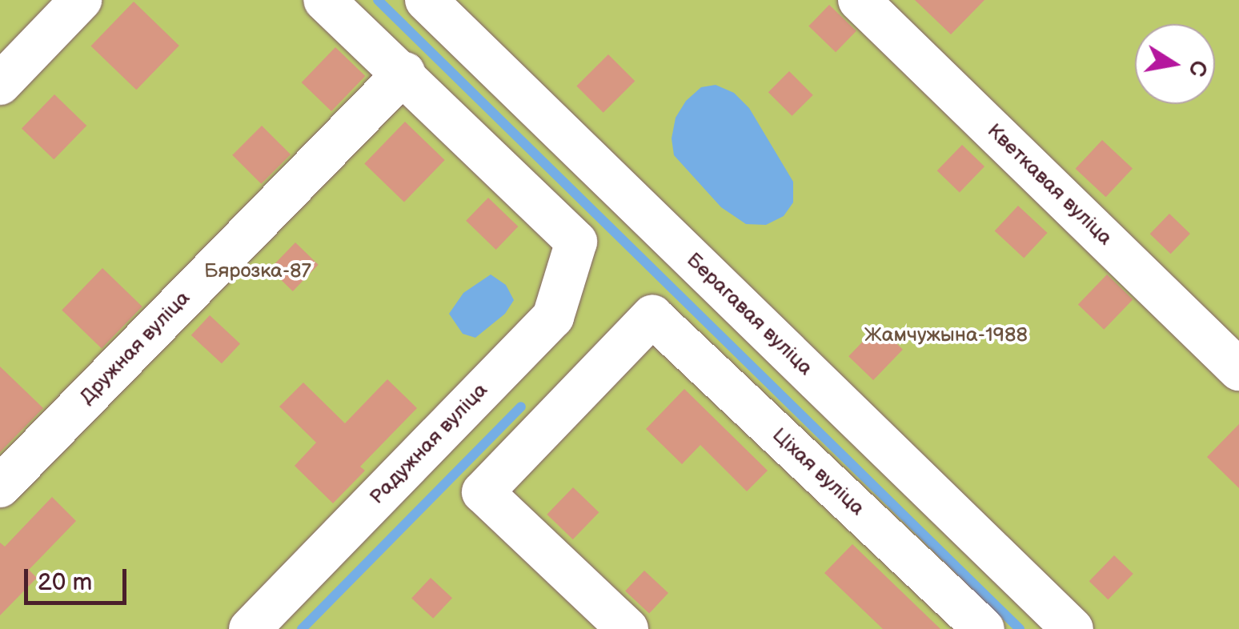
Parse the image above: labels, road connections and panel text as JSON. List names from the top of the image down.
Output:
{
  "streets": {
    "lane": [
      "Кветкавая вуліца",
      "Берагавая вуліца",
      "Дружная вуліца",
      "Радужная вуліца",
      "Ціхая вуліца"
    ]
  },
  "crossings": [
    ["Дружная вуліца", "Радужная вуліца"]
  ],
  "parks": ["Бярозка-87", "Жамчужына-1988"],
  "scale_bar": "20 m",
  "north": "right"
}
